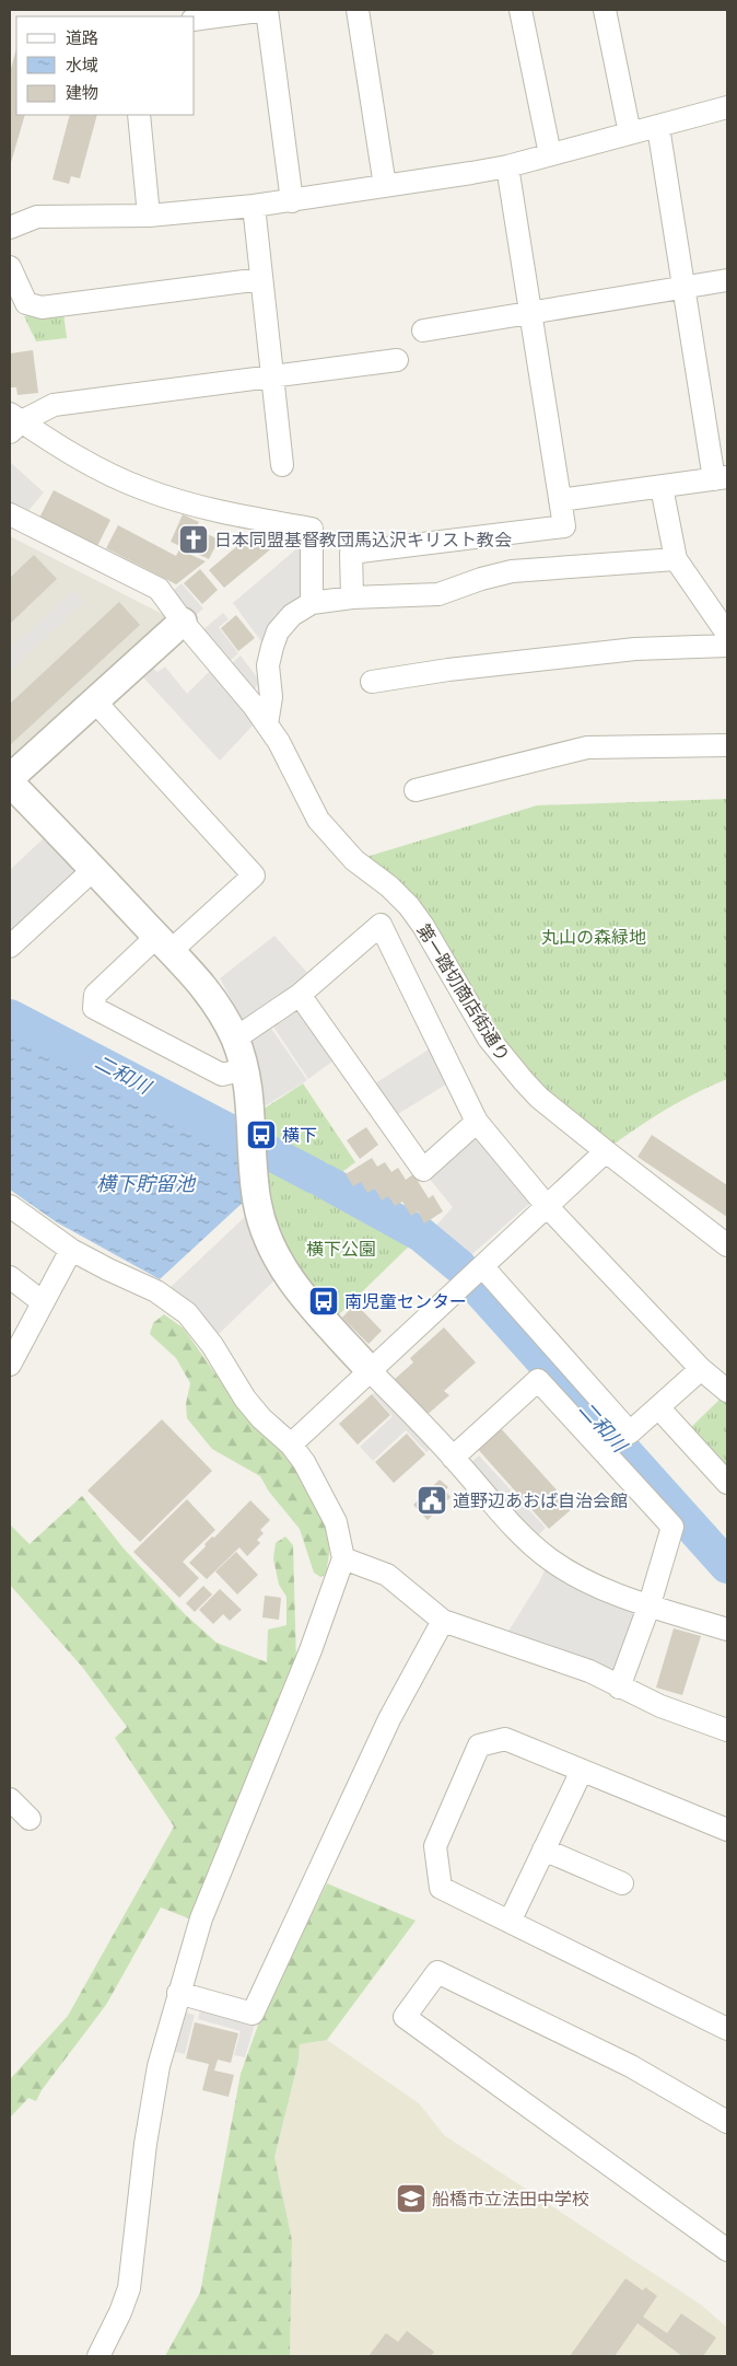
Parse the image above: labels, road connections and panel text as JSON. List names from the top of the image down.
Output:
{
  "streets": {
    "street": ["第一踏切商店街通り"]
  },
  "water": ["二和川", "横下貯留池"],
  "parks": ["丸山の森緑地", "横下公園"],
  "places": {
    "church": ["日本同盟基督教団馬込沢キリスト教会"],
    "bus stop": ["横下", "南児童センター"],
    "public building": ["道野辺あおば自治会館"],
    "school or university": ["船橋市立法田中学校"]
  },
  "legend": ["道路", "水域", "建物"]
}
